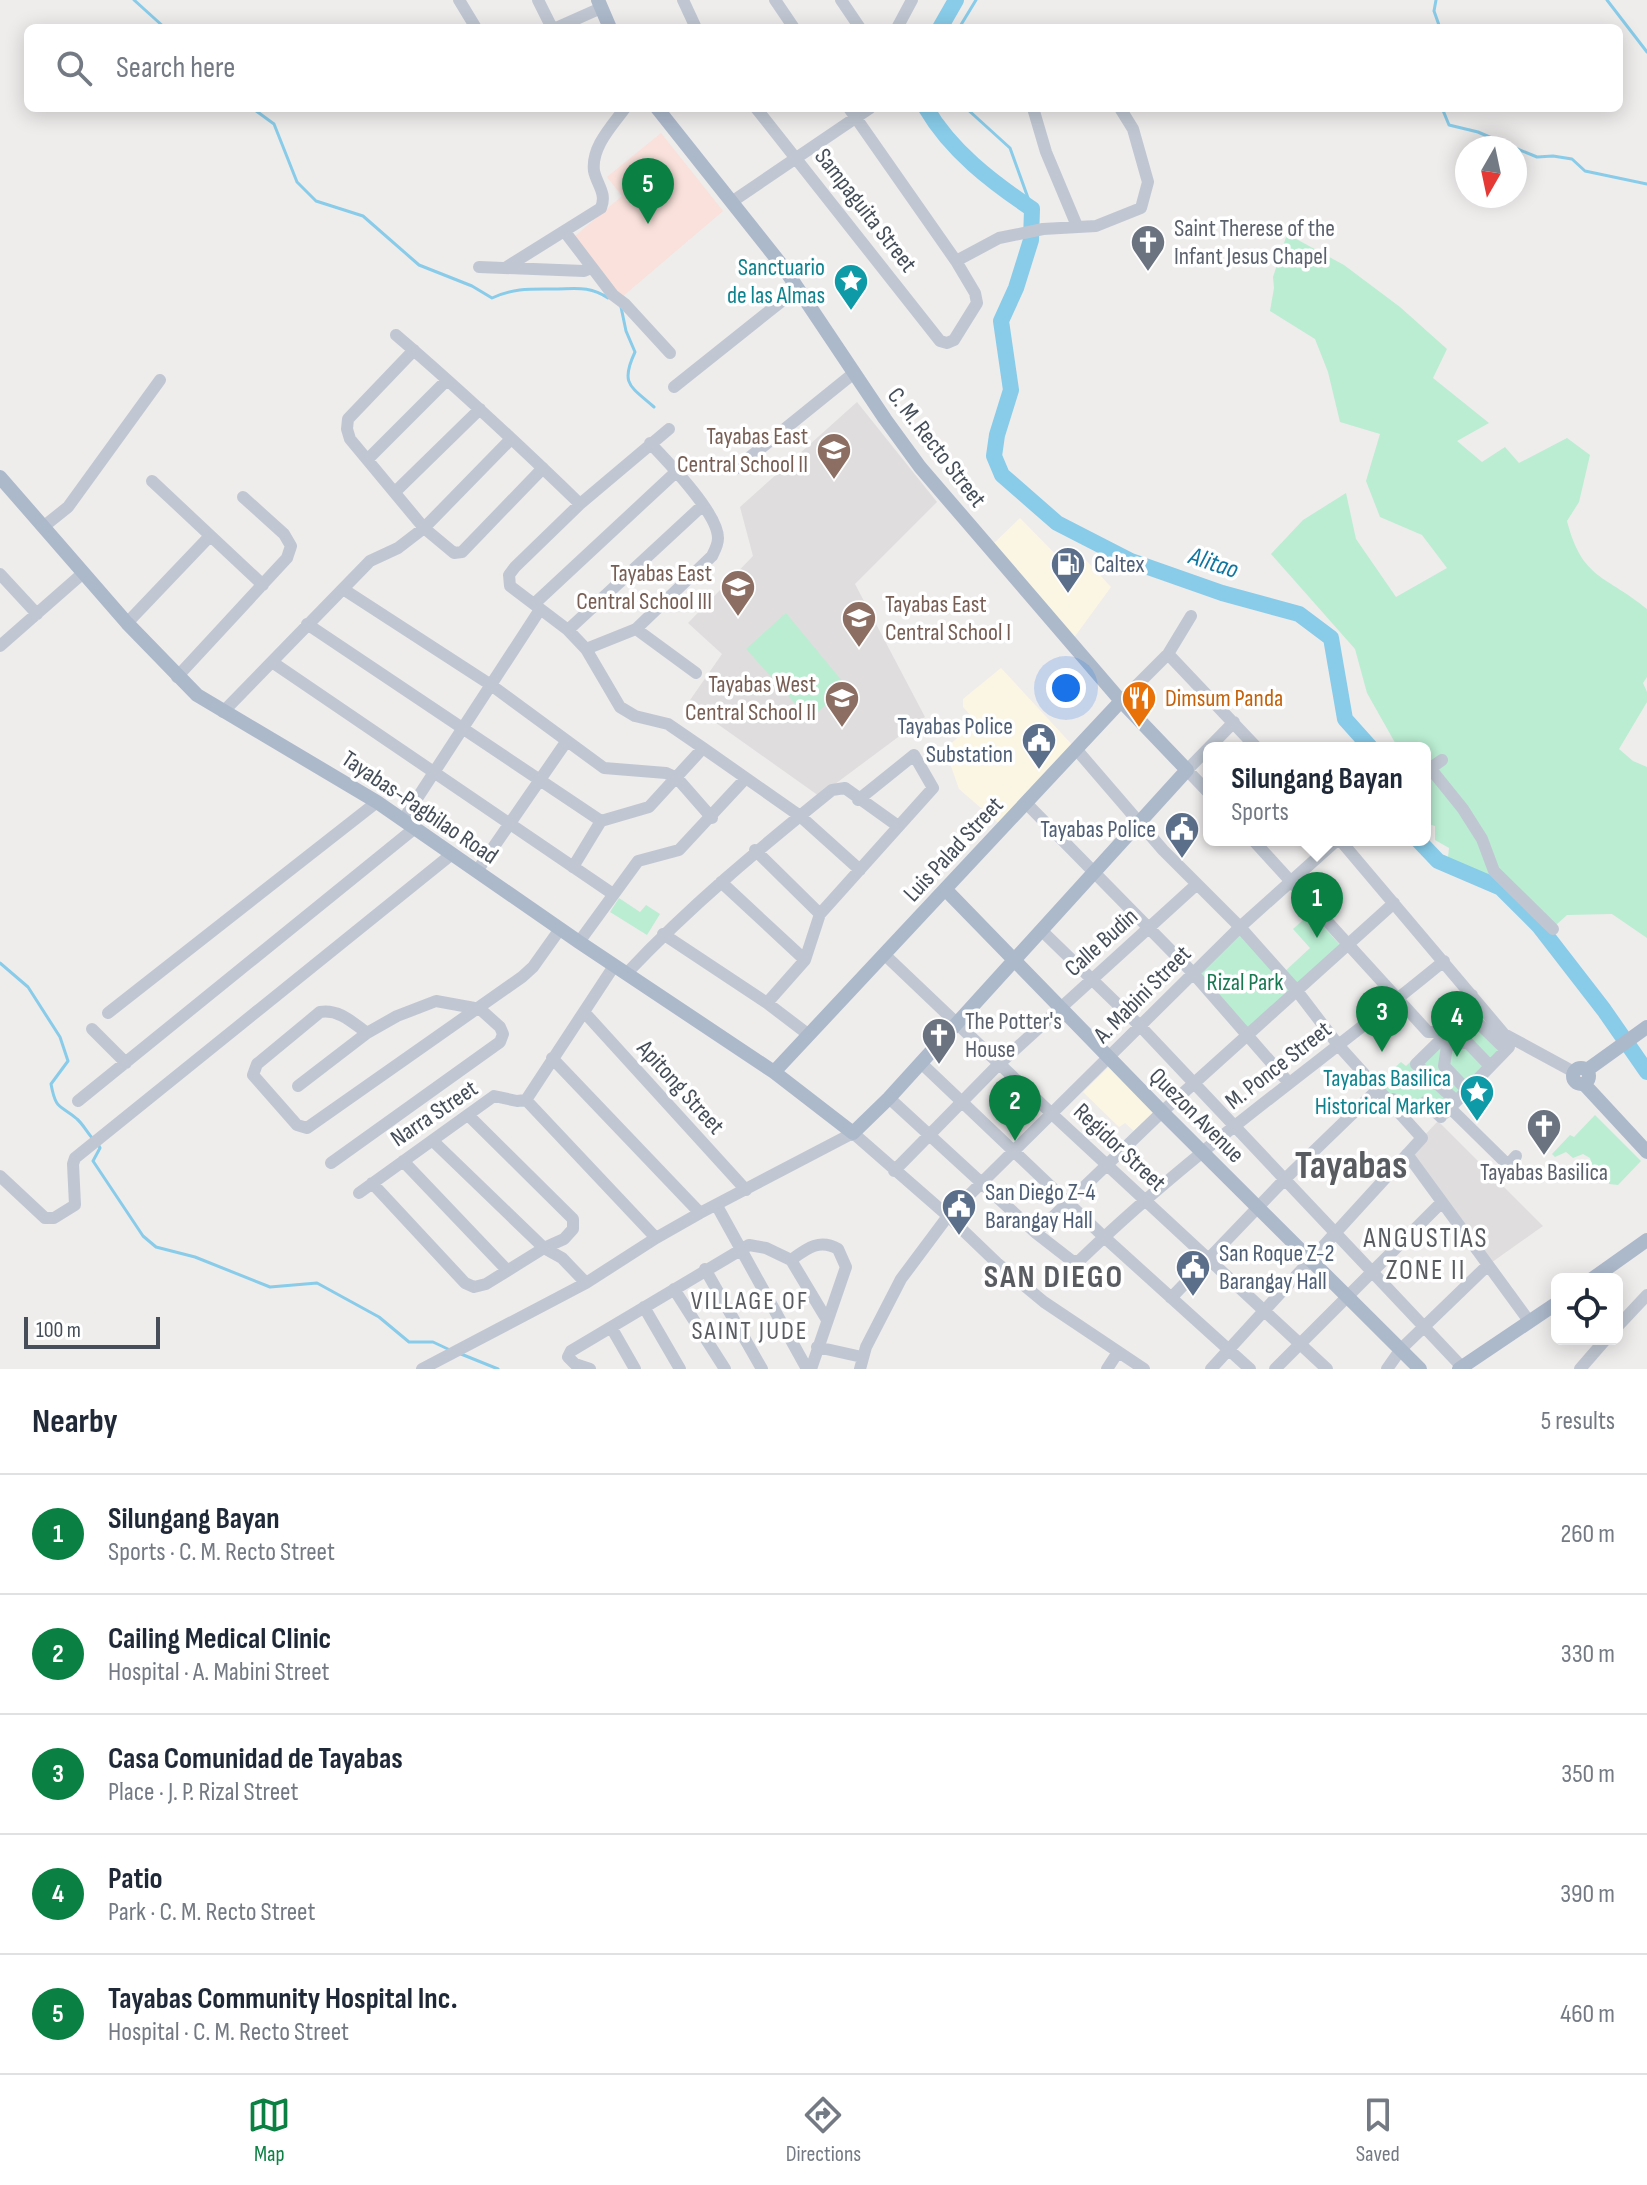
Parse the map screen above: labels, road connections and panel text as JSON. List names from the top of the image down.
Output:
{
  "streets": {
    "main road": [
      "C. M. Recto Street",
      "Tayabas-Pagbilao Road",
      "Luis Palad Street",
      "Quezon Avenue"
    ],
    "street": [
      "Sampaguita Street",
      "Calle Budin",
      "A. Mabini Street",
      "M. Ponce Street",
      "Apitong Street",
      "Narra Street",
      "Regidor Street"
    ]
  },
  "crossings": [
    ["C. M. Recto Street", "Luis Palad Street"],
    ["Tayabas-Pagbilao Road", "Luis Palad Street"],
    ["Luis Palad Street", "Quezon Avenue"],
    ["Luis Palad Street", "Regidor Street"],
    ["Calle Budin", "Quezon Avenue"],
    ["Calle Budin", "Regidor Street"],
    ["A. Mabini Street", "Quezon Avenue"],
    ["A. Mabini Street", "Regidor Street"],
    ["M. Ponce Street", "Quezon Avenue"],
    ["M. Ponce Street", "Regidor Street"]
  ],
  "districts": [
    "Tayabas",
    "ANGUSTIAS ZONE II",
    "SAN DIEGO",
    "VILLAGE OF SAINT JUDE"
  ],
  "water": ["Alitao"],
  "parks": ["Rizal Park"],
  "places": {
    "church": ["Saint Therese of the Infant Jesus Chapel", "The Potter's House", "Tayabas Basilica"],
    "place": ["Sanctuario de las Almas", "Tayabas Basilica Historical Marker"],
    "school or university": [
      "Tayabas East Central School II",
      "Tayabas East Central School III",
      "Tayabas East Central School I",
      "Tayabas West Central School II"
    ],
    "fuel station": ["Caltex"],
    "restaurant": ["Dimsum Panda"],
    "public building": [
      "Tayabas Police Substation",
      "Tayabas Police",
      "San Diego Z-4 Barangay Hall",
      "San Roque Z-2 Barangay Hall"
    ]
  },
  "scale_bar": "100 m",
  "north": "bottom",
  "page": {
    "search": "Search here",
    "pins": [
      "5",
      "1",
      "3",
      "4",
      "2"
    ],
    "popup": ["Silungang Bayan", "Sports"],
    "scale": "100 m",
    "heading": ["Nearby", "5 results"],
    "list": [
      {
        "mark": "1",
        "name": "Silungang Bayan",
        "note": "Sports · C. M. Recto Street",
        "value": "260 m"
      },
      {
        "mark": "2",
        "name": "Cailing Medical Clinic",
        "note": "Hospital · A. Mabini Street",
        "value": "330 m"
      },
      {
        "mark": "3",
        "name": "Casa Comunidad de Tayabas",
        "note": "Place · J. P. Rizal Street",
        "value": "350 m"
      },
      {
        "mark": "4",
        "name": "Patio",
        "note": "Park · C. M. Recto Street",
        "value": "390 m"
      },
      {
        "mark": "5",
        "name": "Tayabas Community Hospital Inc.",
        "note": "Hospital · C. M. Recto Street",
        "value": "460 m"
      }
    ],
    "nav": ["Map", "Directions", "Saved"]
  }
}
